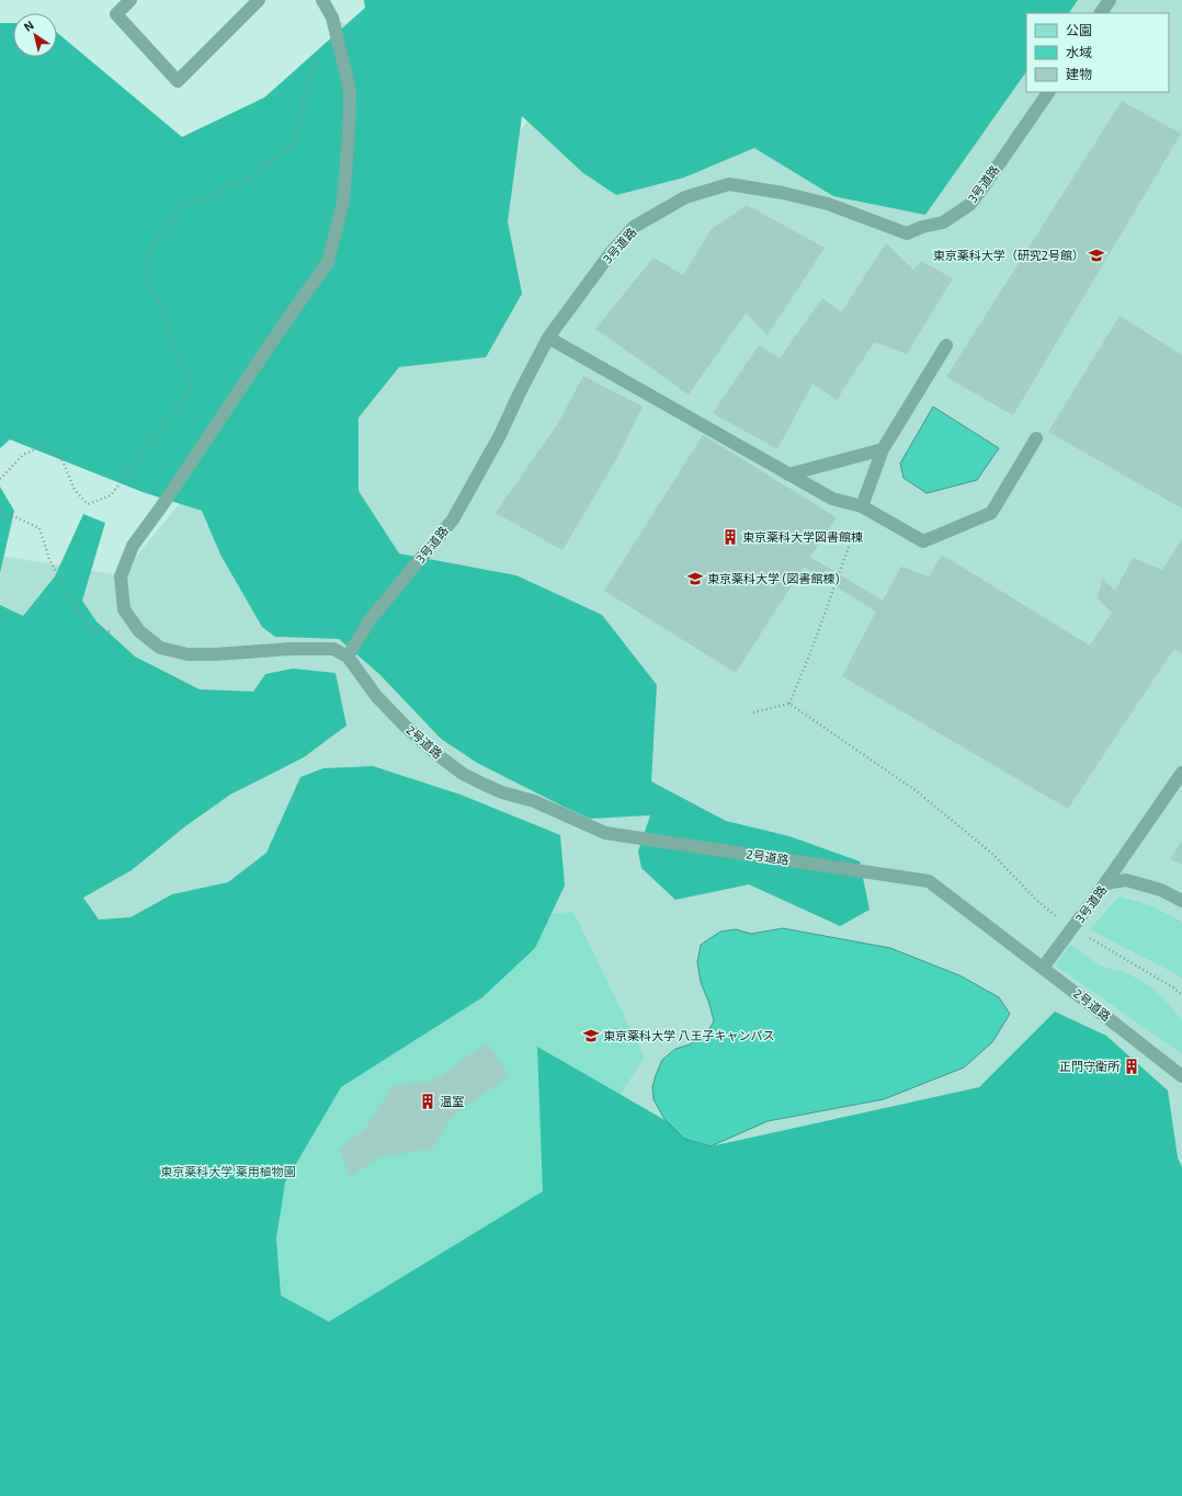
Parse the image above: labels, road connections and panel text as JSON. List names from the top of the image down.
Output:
{
  "streets": {
    "lane": ["3号道路", "2号道路"]
  },
  "crossings": [
    ["3号道路", "2号道路"]
  ],
  "parks": ["東京薬科大学 薬用植物園"],
  "places": {
    "school or university": ["東京薬科大学（研究2号館）", "東京薬科大学 (図書館棟)", "東京薬科大学 八王子キャンパス"],
    "building": ["東京薬科大学図書館棟", "正門守衛所", "温室"]
  },
  "legend": ["公園", "水域", "建物"],
  "north": "top left"
}
